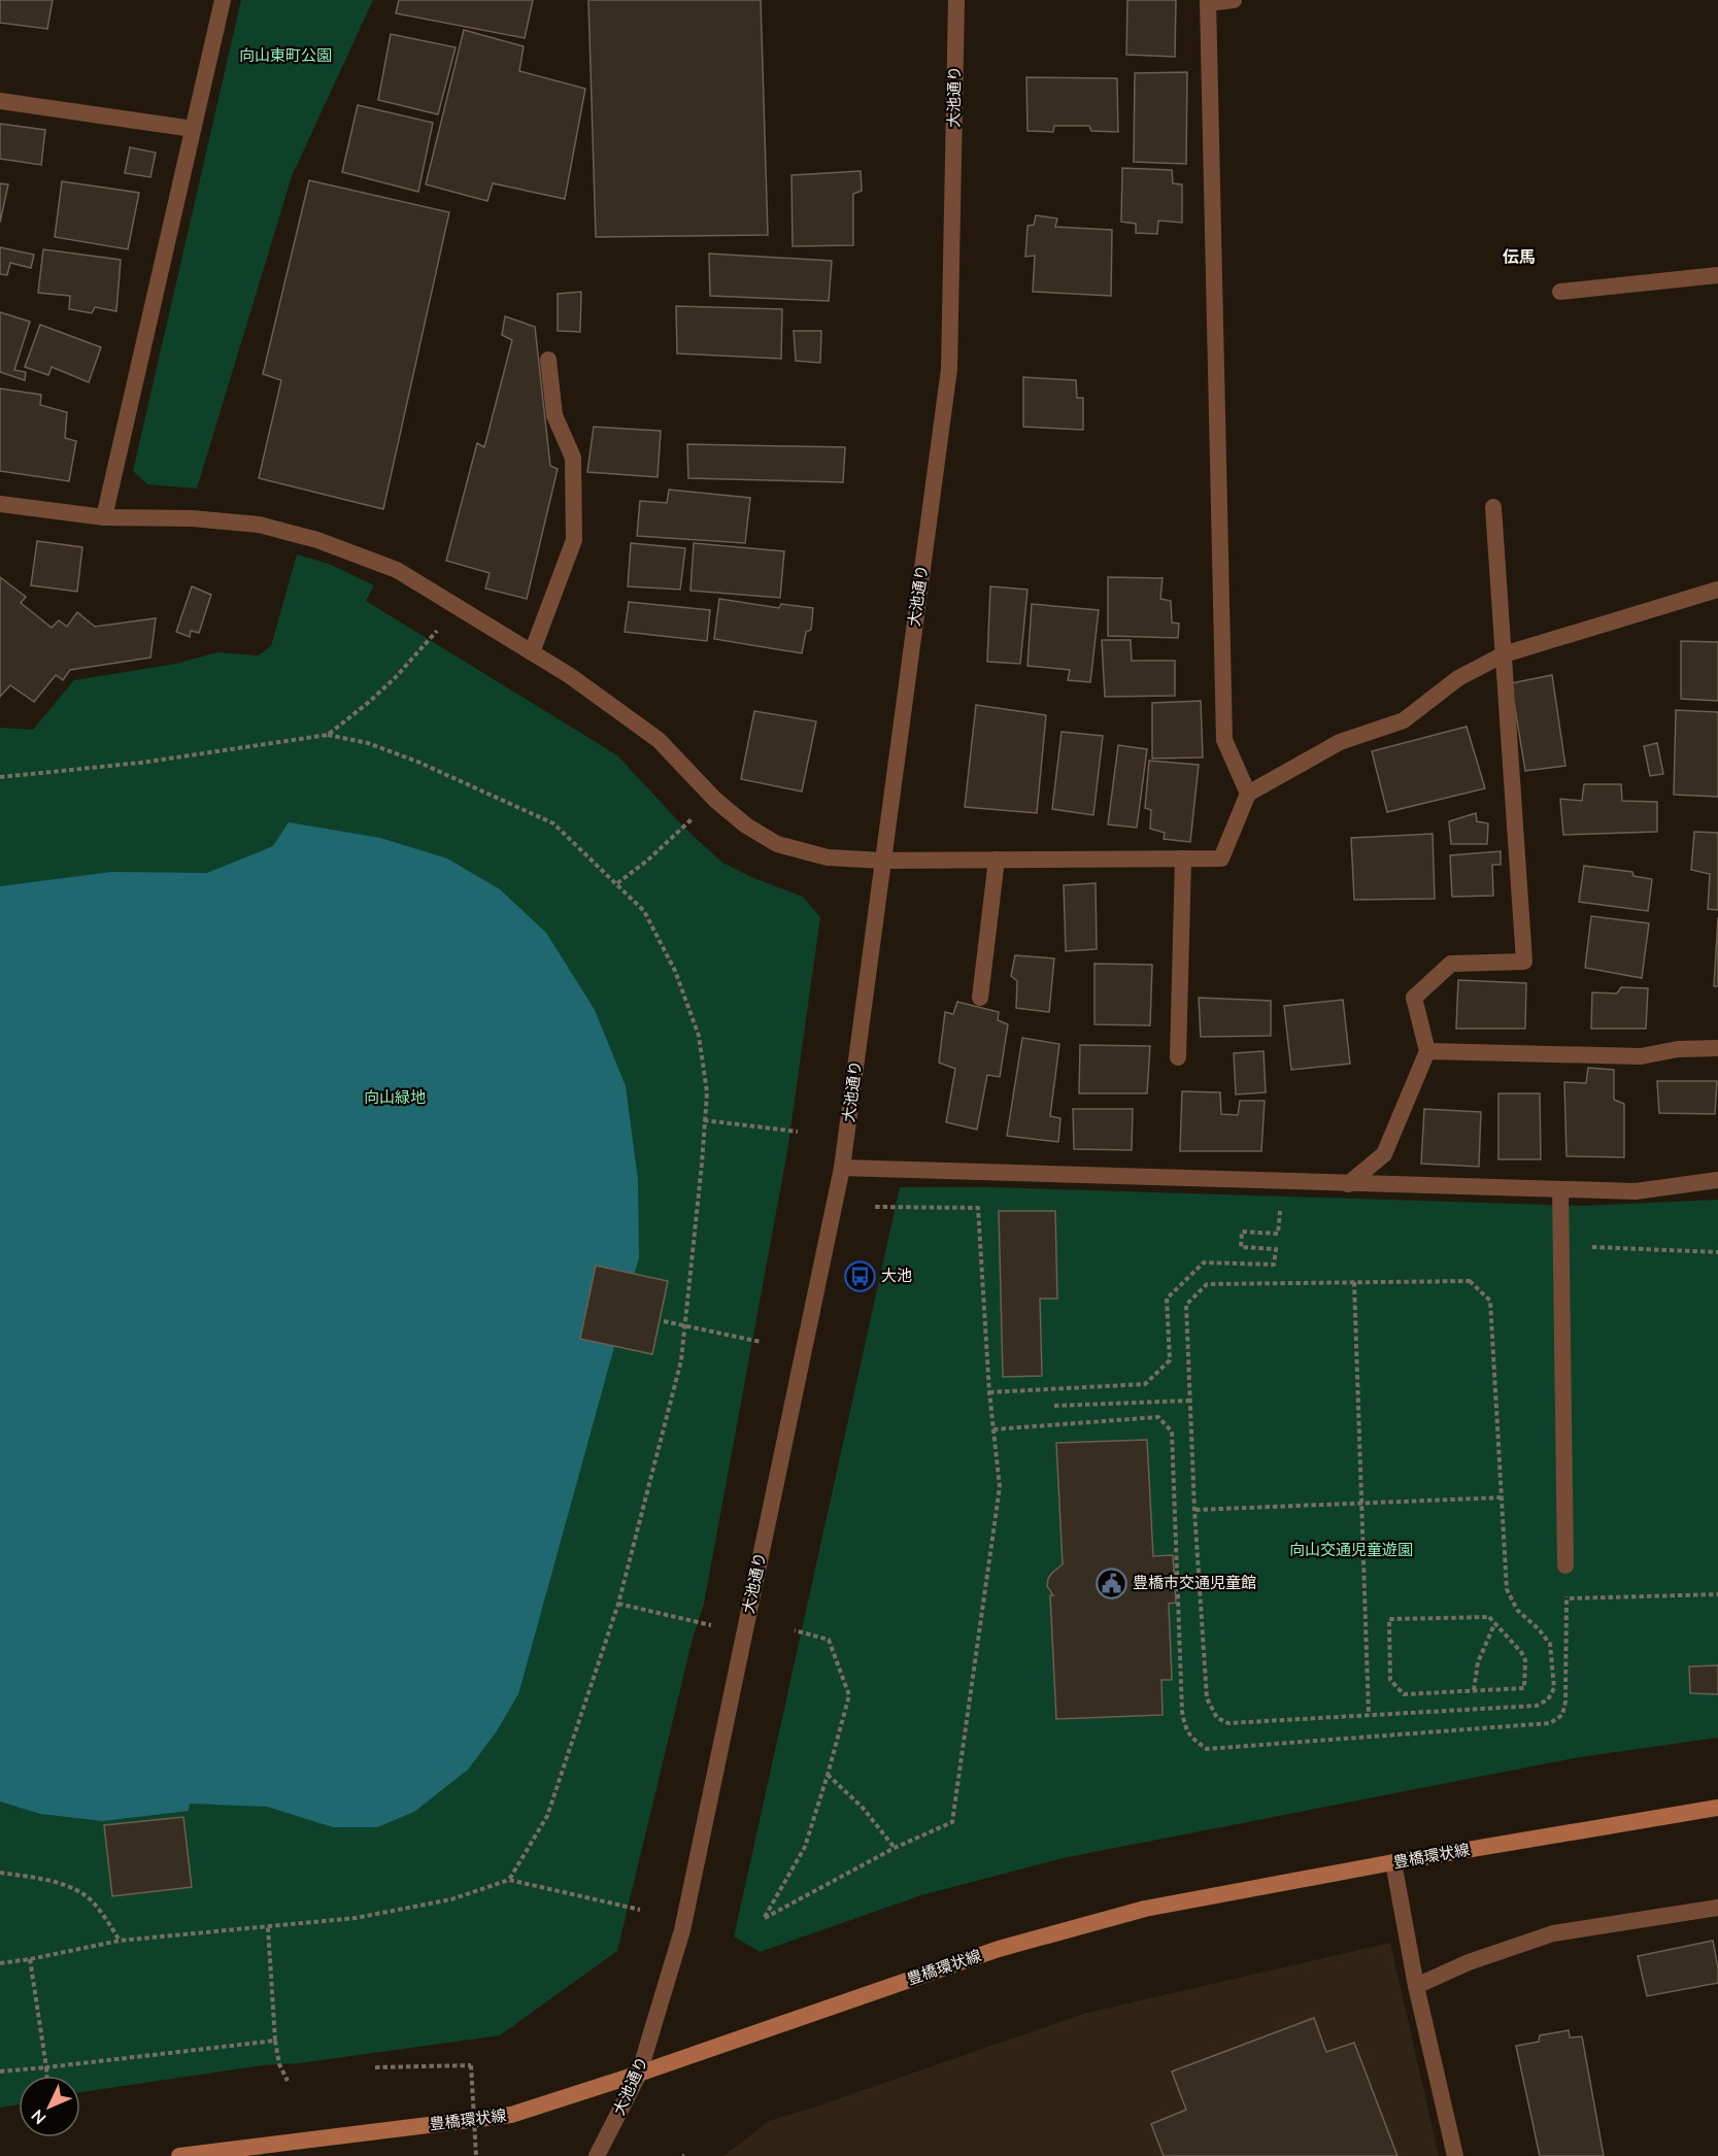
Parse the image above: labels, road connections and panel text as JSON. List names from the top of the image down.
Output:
{
  "streets": {
    "main road": ["豊橋環状線"],
    "street": ["大池通り"]
  },
  "crossings": [
    ["大池通り", "豊橋環状線"]
  ],
  "districts": ["伝馬"],
  "parks": ["向山東町公園", "向山緑地", "向山交通児童遊園"],
  "places": {
    "bus stop": ["大池"],
    "public building": ["豊橋市交通児童館"]
  },
  "north": "bottom left"
}
